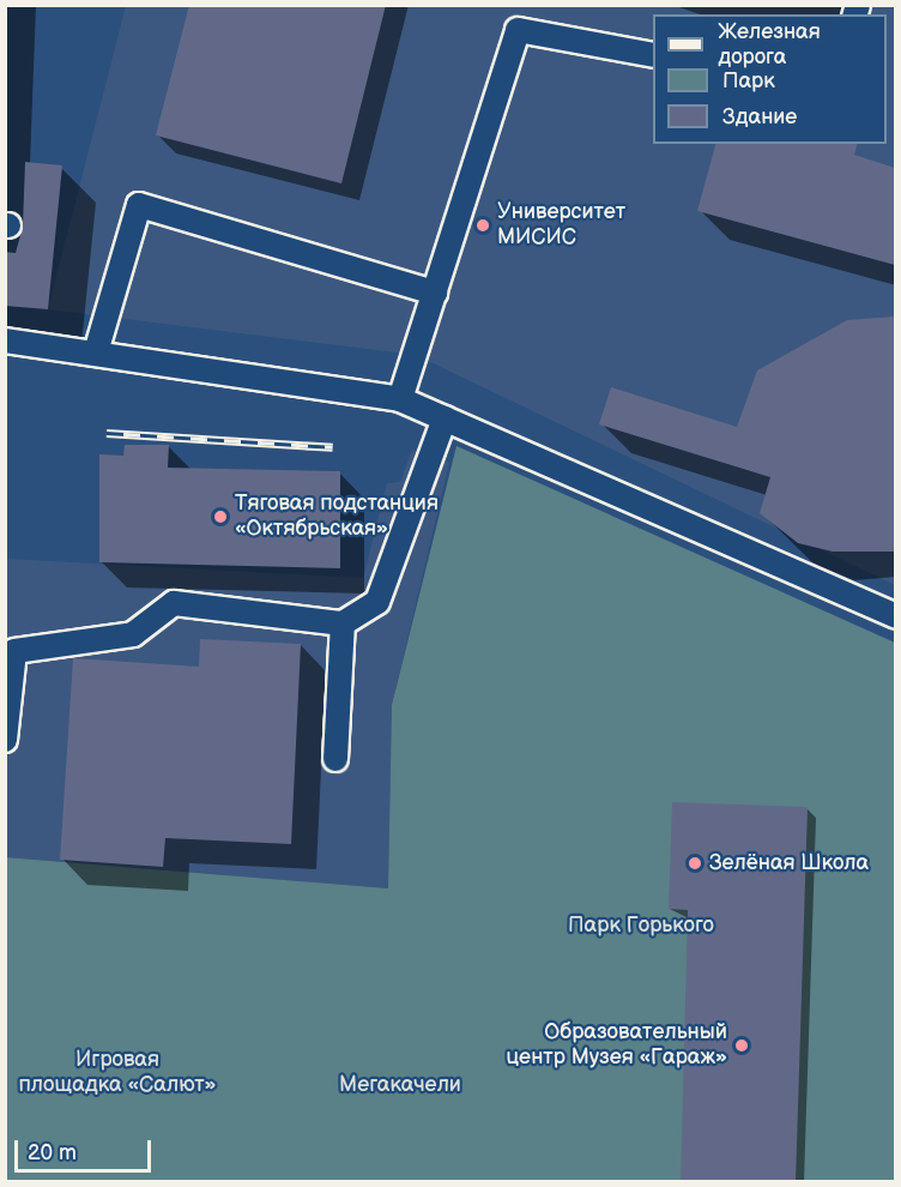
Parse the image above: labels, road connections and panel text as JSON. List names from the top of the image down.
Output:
{
  "parks": ["Парк Горького", "Игровая площадка «Салют»", "Мегакачели"],
  "places": [
    "Университет МИСИС",
    "Тяговая подстанция «Октябрьская»",
    "Зелёная Школа",
    "Образовательный центр Музея «Гараж»"
  ],
  "legend": ["Железная дорога", "Парк", "Здание"],
  "scale_bar": "20 m"
}
